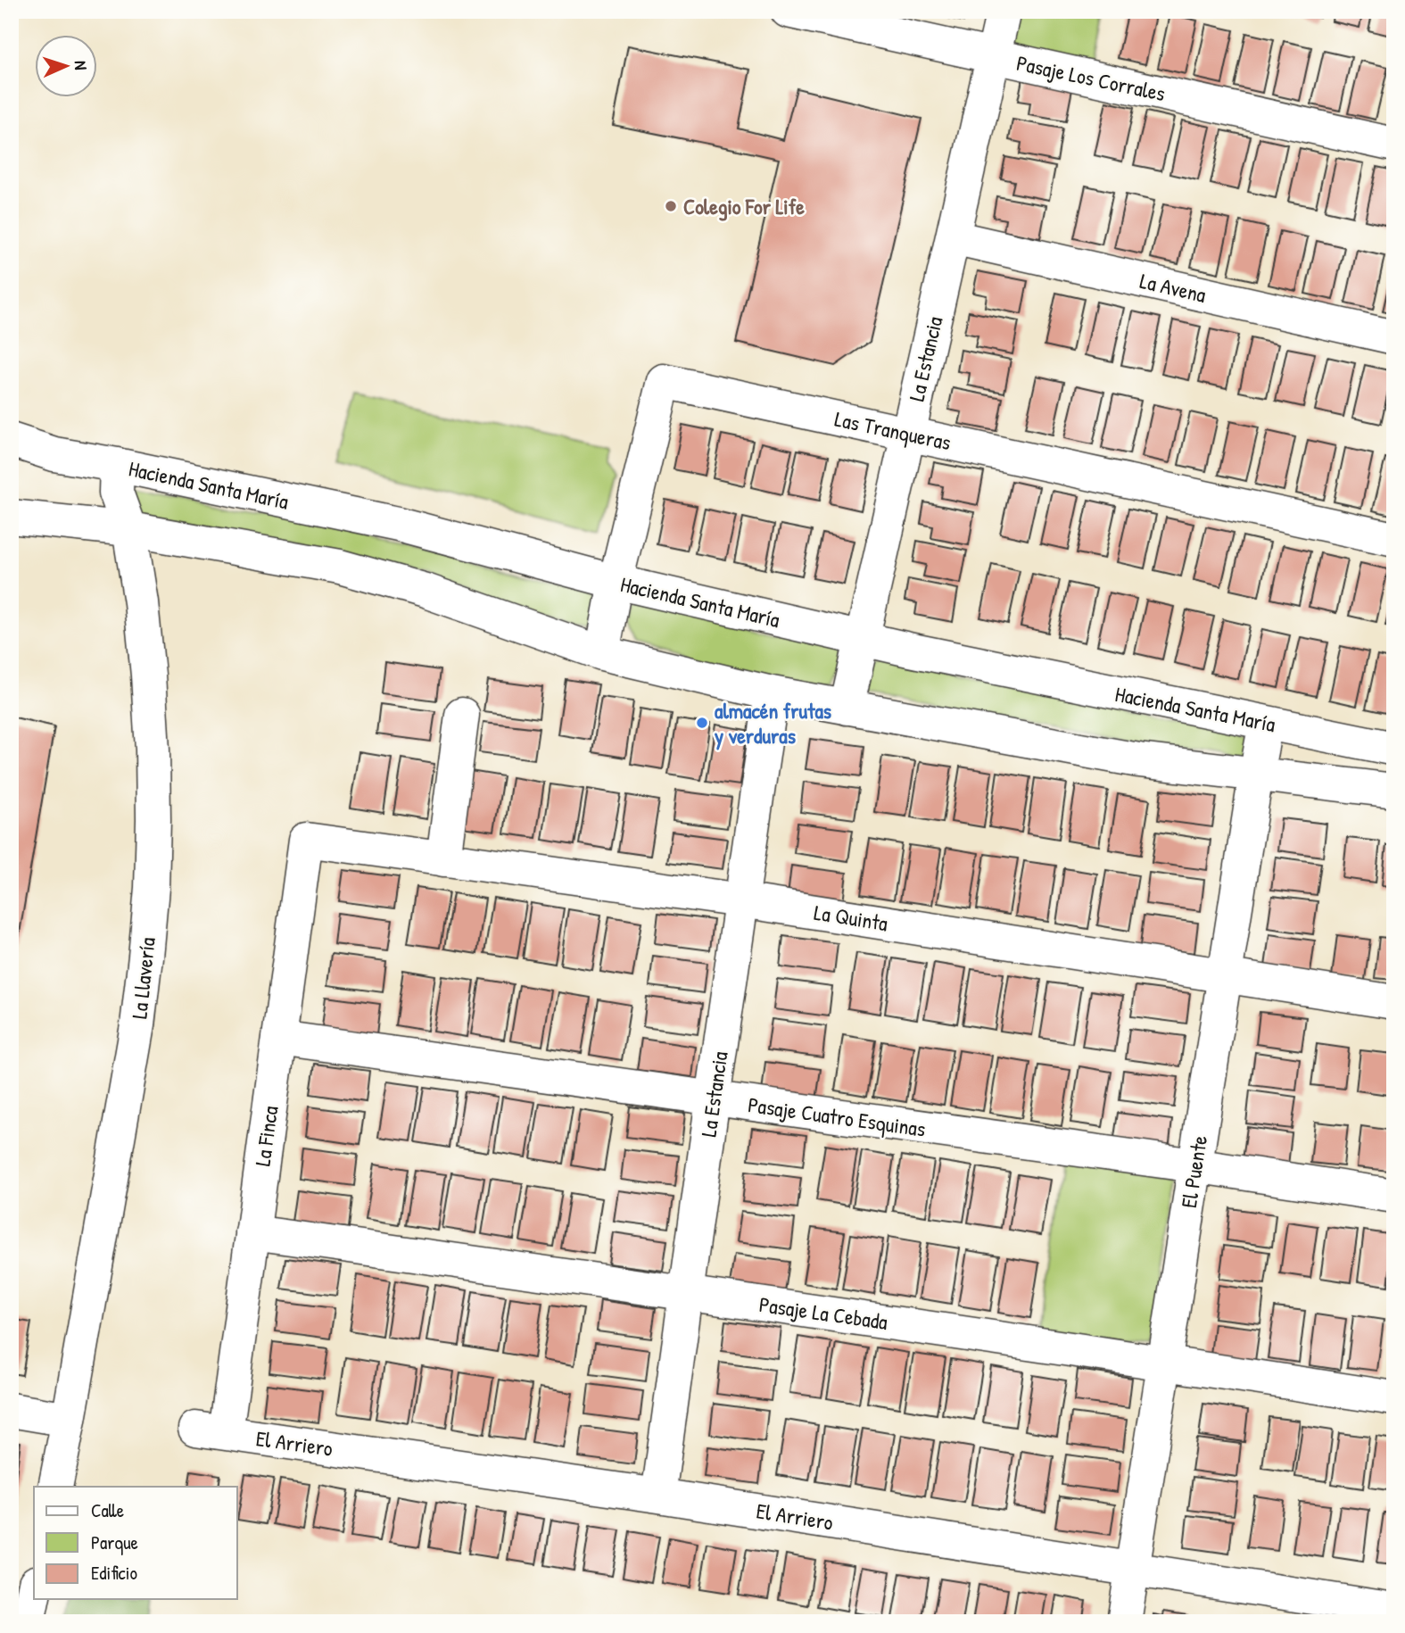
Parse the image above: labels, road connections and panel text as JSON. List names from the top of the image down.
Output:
{
  "streets": {
    "street": [
      "Pasaje Los Corrales",
      "La Avena",
      "La Estancia",
      "Las Tranqueras",
      "Hacienda Santa María",
      "La Quinta",
      "La Llavería",
      "Pasaje Cuatro Esquinas",
      "La Finca",
      "El Puente",
      "Pasaje La Cebada",
      "El Arriero"
    ]
  },
  "crossings": [
    ["Pasaje Los Corrales", "La Estancia"],
    ["La Avena", "La Estancia"],
    ["La Estancia", "Las Tranqueras"],
    ["La Estancia", "Hacienda Santa María"],
    ["La Estancia", "La Quinta"],
    ["La Estancia", "Pasaje Cuatro Esquinas"],
    ["La Estancia", "Pasaje La Cebada"],
    ["La Estancia", "El Arriero"],
    ["Las Tranqueras", "Hacienda Santa María"],
    ["Hacienda Santa María", "La Llavería"],
    ["Hacienda Santa María", "El Puente"],
    ["La Quinta", "La Finca"],
    ["La Quinta", "El Puente"],
    ["Pasaje Cuatro Esquinas", "La Finca"],
    ["Pasaje Cuatro Esquinas", "El Puente"],
    ["La Finca", "Pasaje La Cebada"],
    ["La Finca", "El Arriero"],
    ["El Puente", "Pasaje La Cebada"],
    ["El Puente", "El Arriero"]
  ],
  "places": ["Colegio For Life", "almacén frutas y verduras"],
  "legend": ["Calle", "Parque", "Edificio"],
  "north": "right"
}
